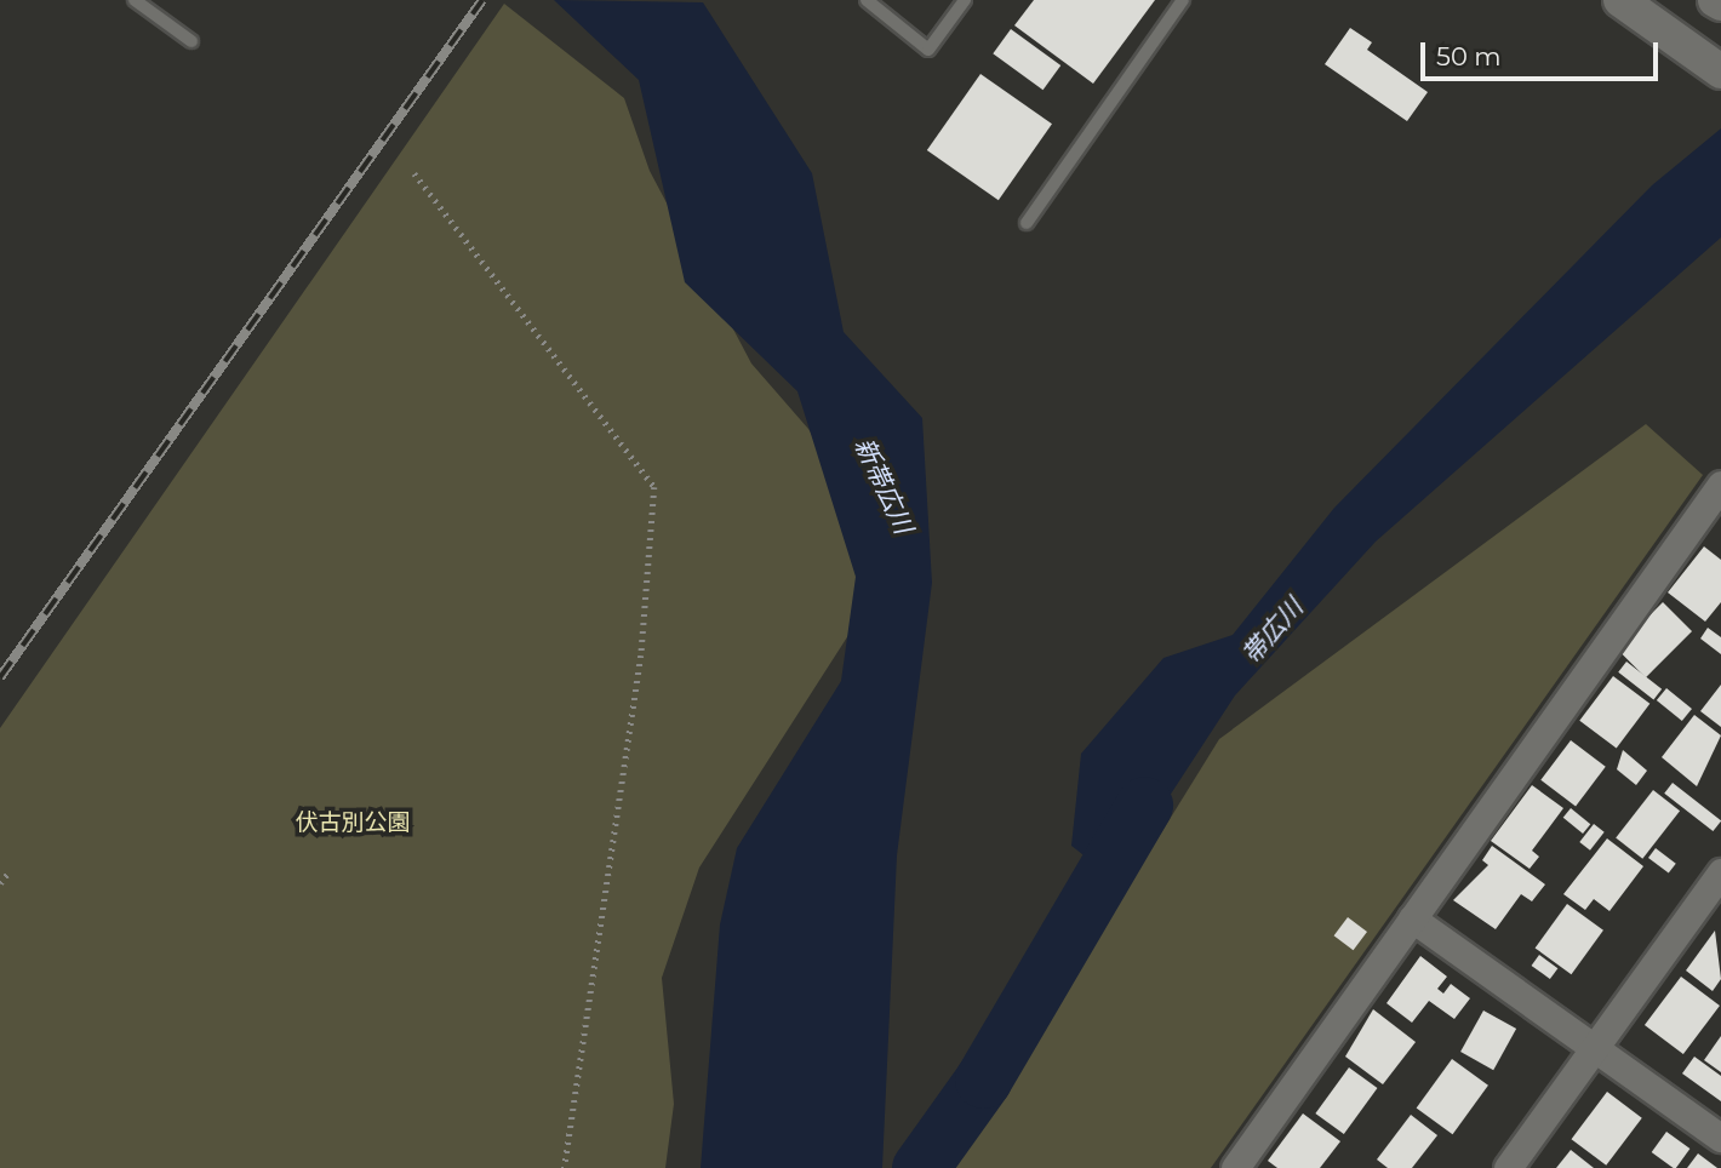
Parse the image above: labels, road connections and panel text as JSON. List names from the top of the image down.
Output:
{
  "water": ["新帯広川", "帯広川"],
  "parks": ["伏古別公園"],
  "scale_bar": "50 m"
}
